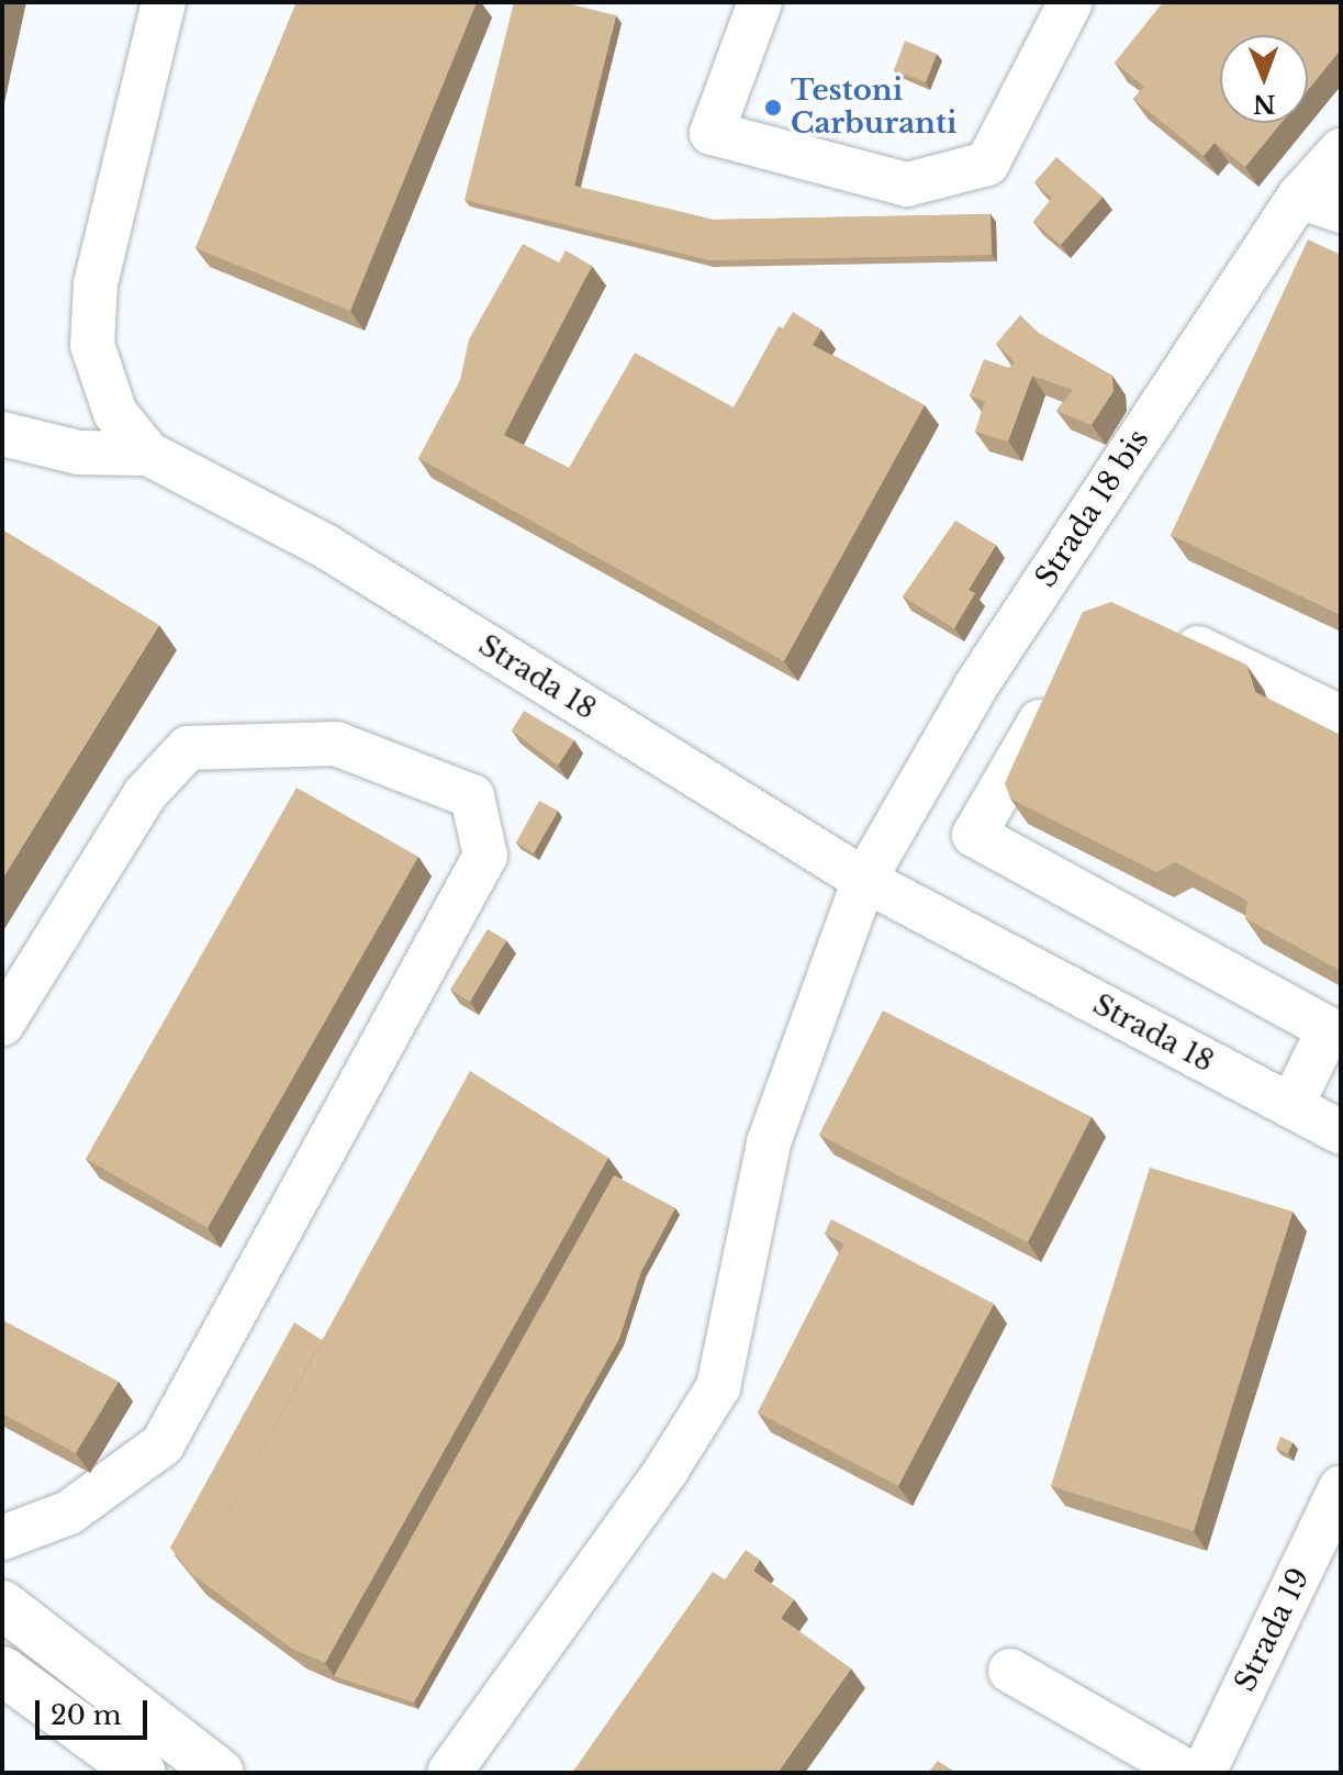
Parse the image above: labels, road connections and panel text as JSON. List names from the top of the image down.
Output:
{
  "streets": {
    "street": ["Strada 18 bis", "Strada 18", "Strada 19"]
  },
  "crossings": [
    ["Strada 18 bis", "Strada 18"]
  ],
  "places": ["Testoni Carburanti"],
  "scale_bar": "20 m",
  "north": "bottom"
}
